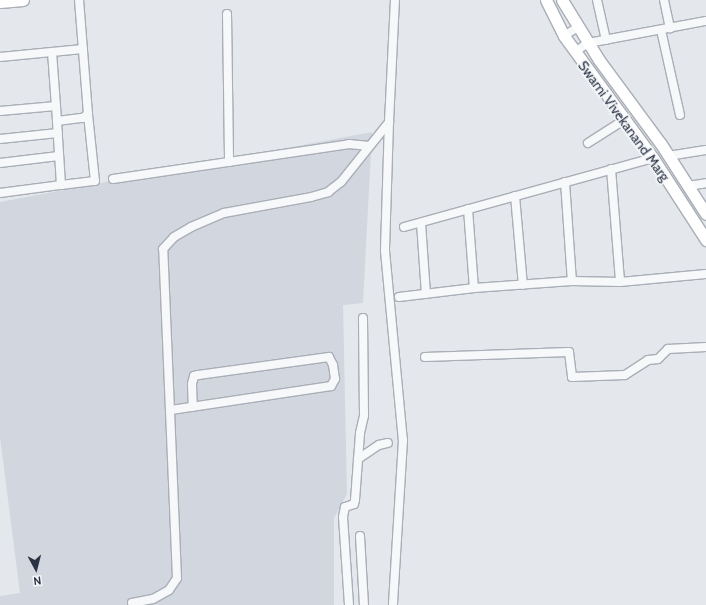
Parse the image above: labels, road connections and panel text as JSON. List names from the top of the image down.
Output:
{
  "streets": {
    "main road": ["Swami Vivekanand Marg"]
  },
  "north": "bottom"
}
